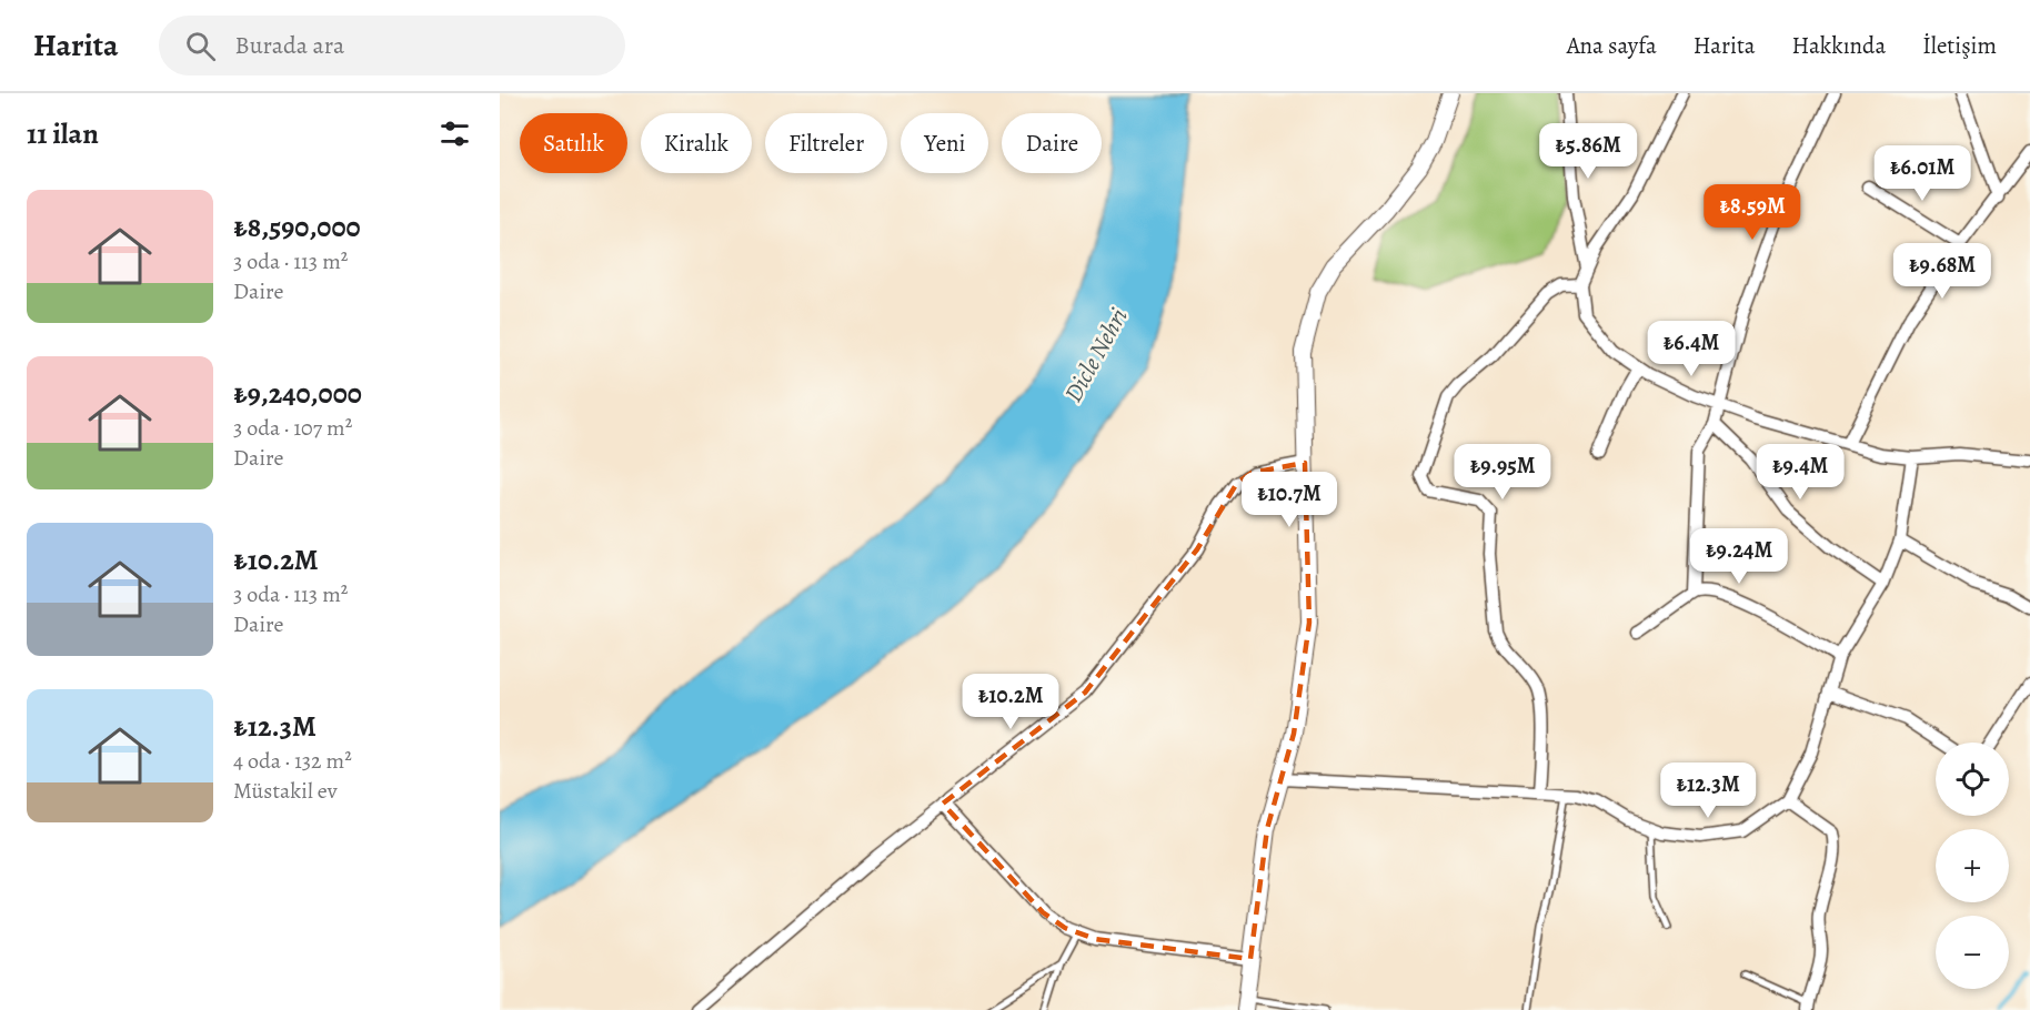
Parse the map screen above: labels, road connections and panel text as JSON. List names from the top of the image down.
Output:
{
  "water": ["Dicle Nehri"],
  "page": {
    "header": "Harita",
    "search": "Burada ara",
    "nav": [
      "Ana sayfa",
      "Harita",
      "Hakkında",
      "İletişim"
    ],
    "heading": "11 ilan",
    "chip": [
      "Satılık",
      "Kiralık",
      "Filtreler",
      "Yeni",
      "Daire"
    ],
    "price": [
      "₺5.86M",
      "₺6.01M",
      "₺8.59M",
      "₺9.68M",
      "₺6.4M",
      "₺9.95M",
      "₺9.4M",
      "₺10.7M",
      "₺9.24M",
      "₺10.2M",
      "₺12.3M"
    ],
    "list": [
      {
        "name": "₺8,590,000",
        "note": "3 oda · 113 m² · Daire"
      },
      {
        "name": "₺9,240,000",
        "note": "3 oda · 107 m² · Daire"
      },
      {
        "name": "₺10.2M",
        "note": "3 oda · 113 m² · Daire"
      },
      {
        "name": "₺12.3M",
        "note": "4 oda · 132 m² · Müstakil ev"
      }
    ],
    "map_buttons": ["+", "−"]
  }
}
